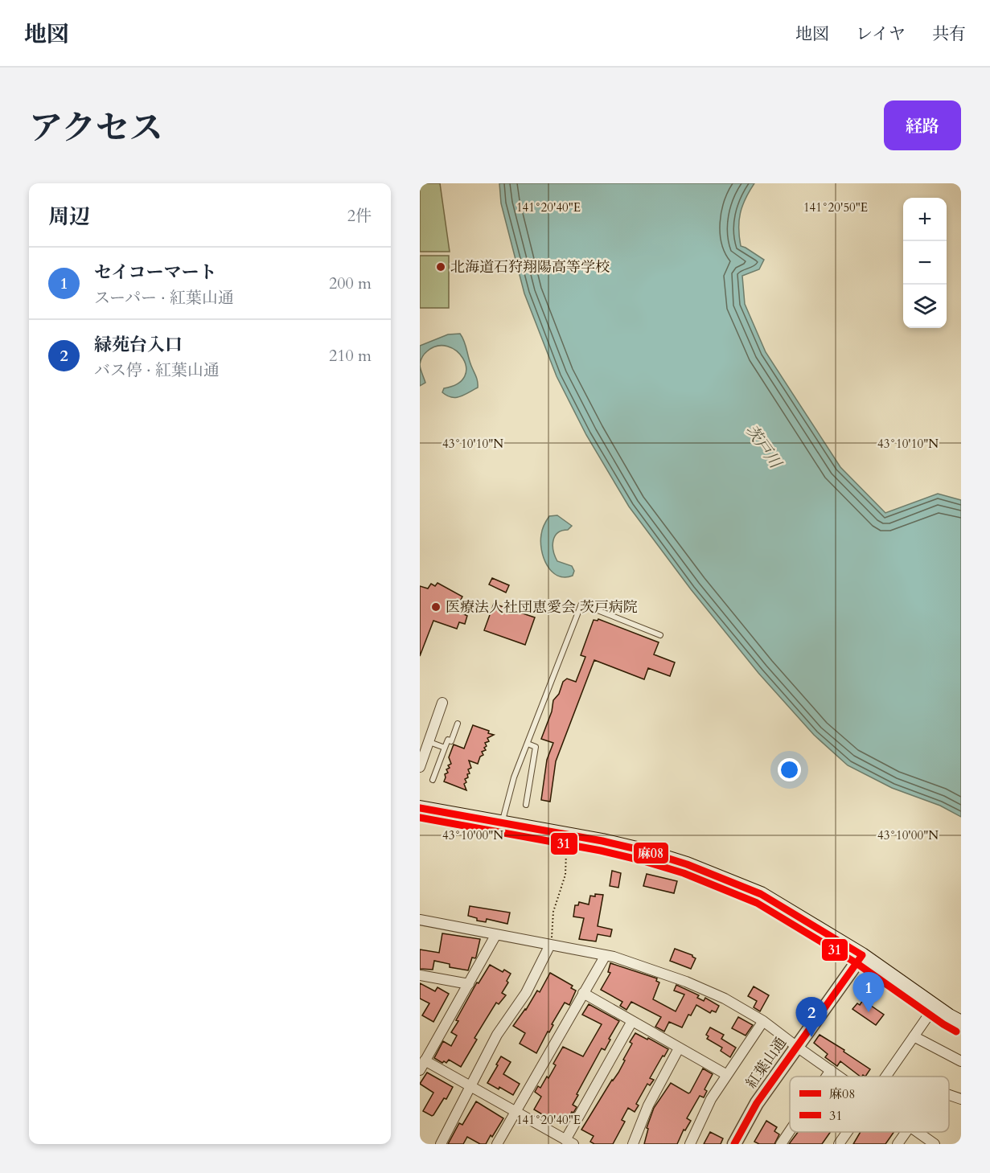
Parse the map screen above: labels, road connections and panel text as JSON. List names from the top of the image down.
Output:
{
  "streets": {
    "street": ["紅葉山通"]
  },
  "water": ["茨戸川"],
  "places": ["北海道石狩翔陽高等学校", "医療法人社団恵愛会 茨戸病院"],
  "lines": ["transit line 麻08", "transit line 31"],
  "legend": ["麻08", "31"],
  "page": {
    "header": "地図",
    "nav": ["地図", "レイヤ", "共有"],
    "title": "アクセス",
    "buttons": "経路",
    "heading": ["周辺", "2件"],
    "map_buttons": ["+", "−"],
    "list": [
      {
        "mark": "1",
        "name": "セイコーマート",
        "note": "スーパー · 紅葉山通",
        "value": "200 m"
      },
      {
        "mark": "2",
        "name": "緑苑台入口",
        "note": "バス停 · 紅葉山通",
        "value": "210 m"
      }
    ],
    "pins": ["1", "2"]
  },
  "coordinates": [
    "141°20'40\"E",
    "141°20'50\"E",
    "43°10'10\"N",
    "43°10'00\"N"
  ]
}
